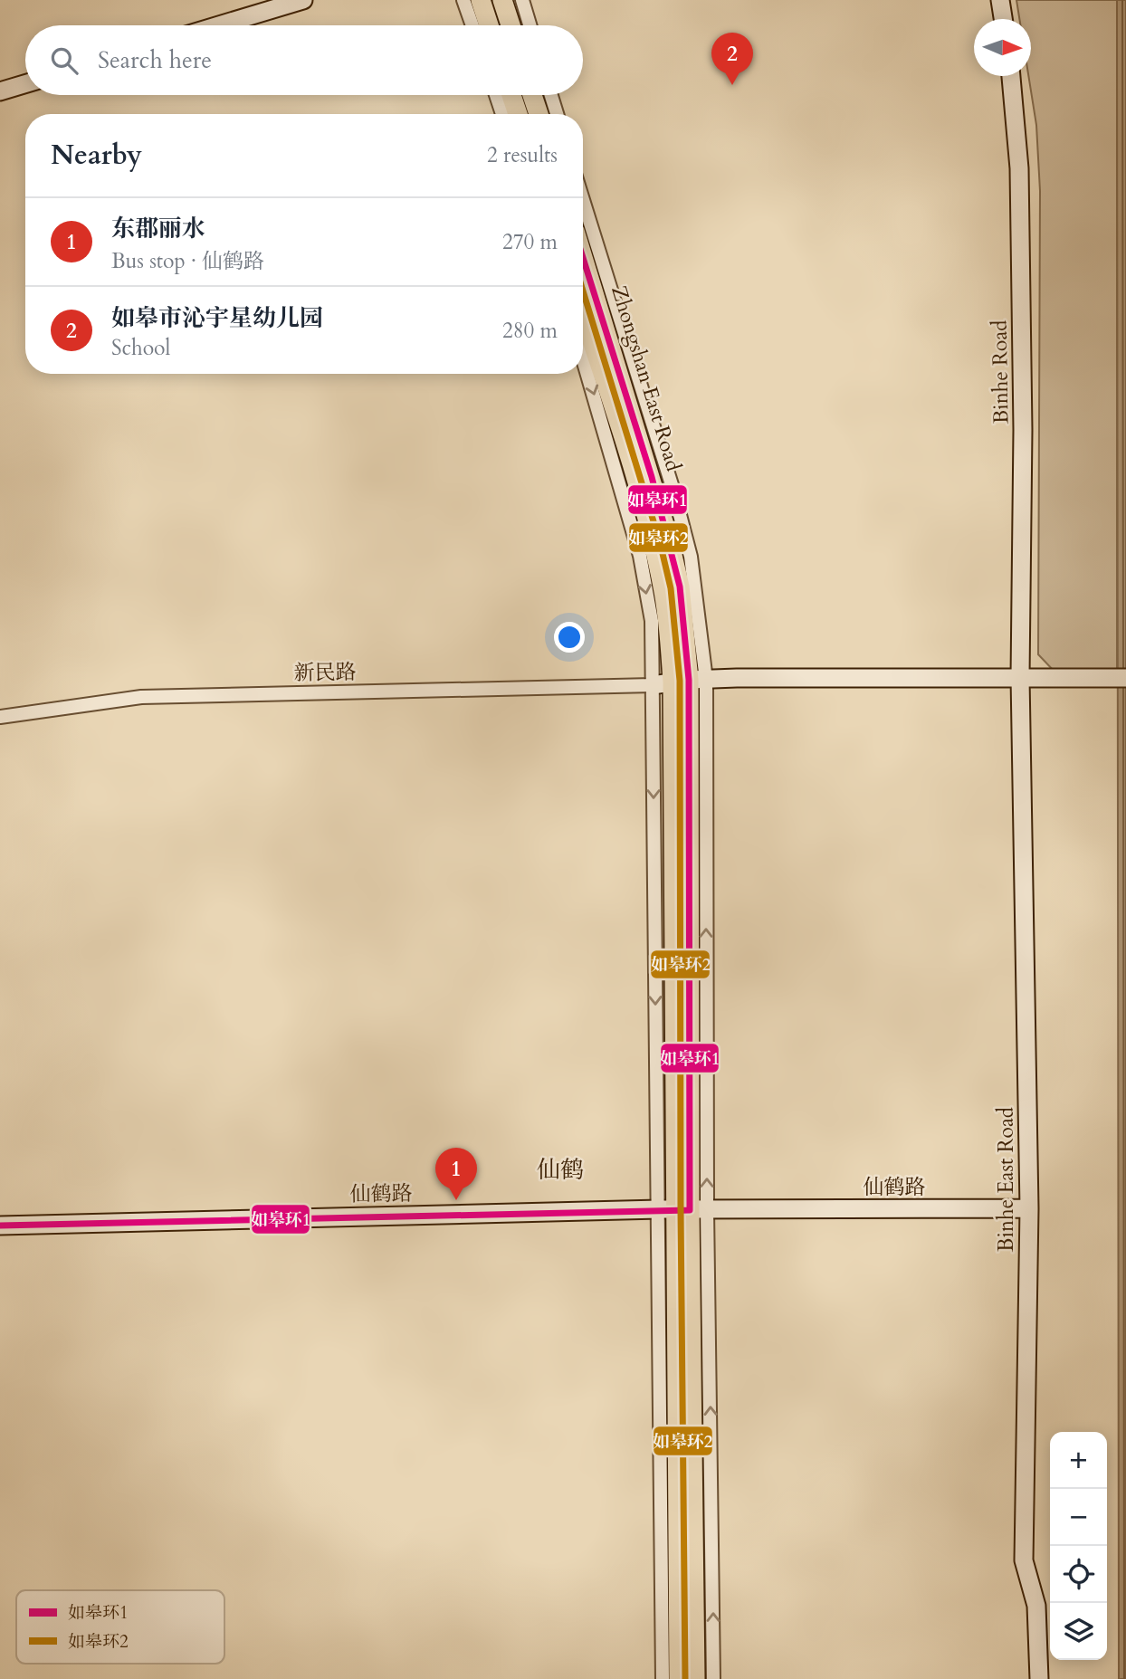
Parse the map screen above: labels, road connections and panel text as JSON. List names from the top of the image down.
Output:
{
  "streets": {
    "main road": ["Zhongshan East Road"],
    "street": [
      "Binhe Road",
      "新民路",
      "Binhe East Road",
      "仙鹤路"
    ]
  },
  "crossings": [
    ["Binhe Road", "Binhe East Road"],
    ["Zhongshan East Road", "仙鹤路"],
    ["Binhe East Road", "仙鹤路"]
  ],
  "districts": ["仙鹤"],
  "lines": ["transit line 如皋环1", "transit line 如皋环2"],
  "legend": ["如皋环1", "如皋环2"],
  "north": "right",
  "page": {
    "search": "Search here",
    "pins": ["2", "1"],
    "heading": ["Nearby", "2 results"],
    "list": [
      {
        "mark": "1",
        "name": "东郡丽水",
        "note": "Bus stop · 仙鹤路",
        "value": "270 m"
      },
      {
        "mark": "2",
        "name": "如皋市沁宇星幼儿园",
        "note": "School",
        "value": "280 m"
      }
    ],
    "map_buttons": ["+", "−"]
  }
}
